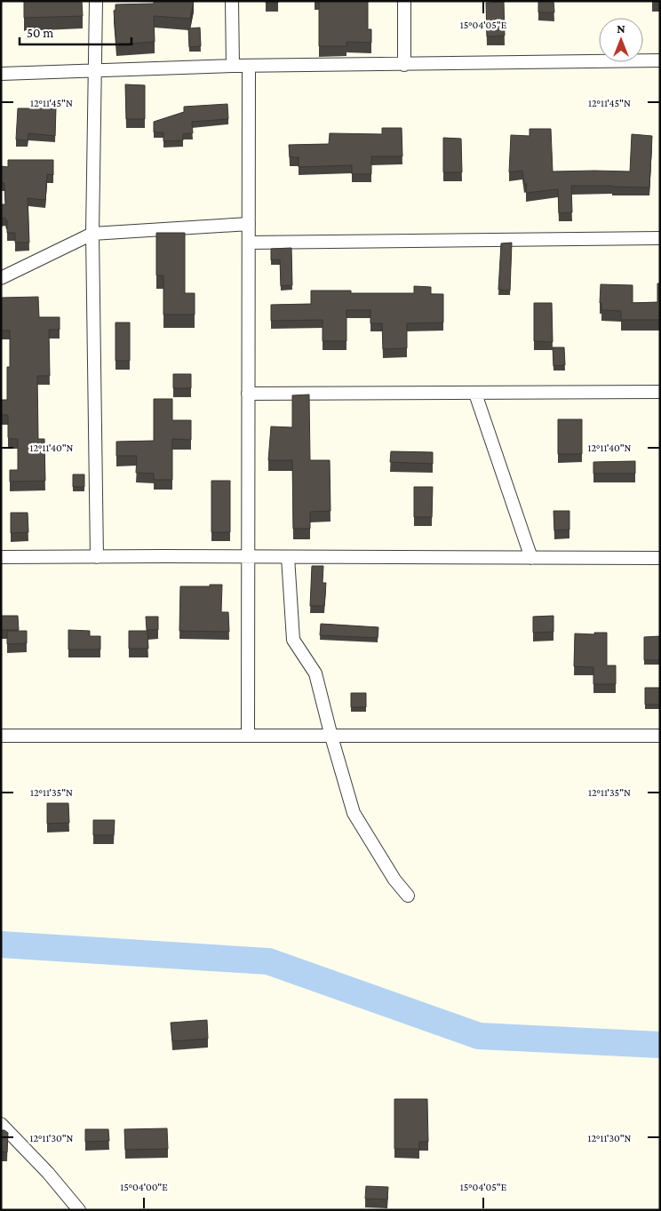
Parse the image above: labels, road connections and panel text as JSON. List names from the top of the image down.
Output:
{
  "scale_bar": "50 m",
  "north": "top",
  "coordinates": [
    "15°04'05\"E",
    "12°11'45\"N",
    "12°11'40\"N",
    "12°11'35\"N",
    "12°11'30\"N",
    "15°04'00\"E"
  ]
}
